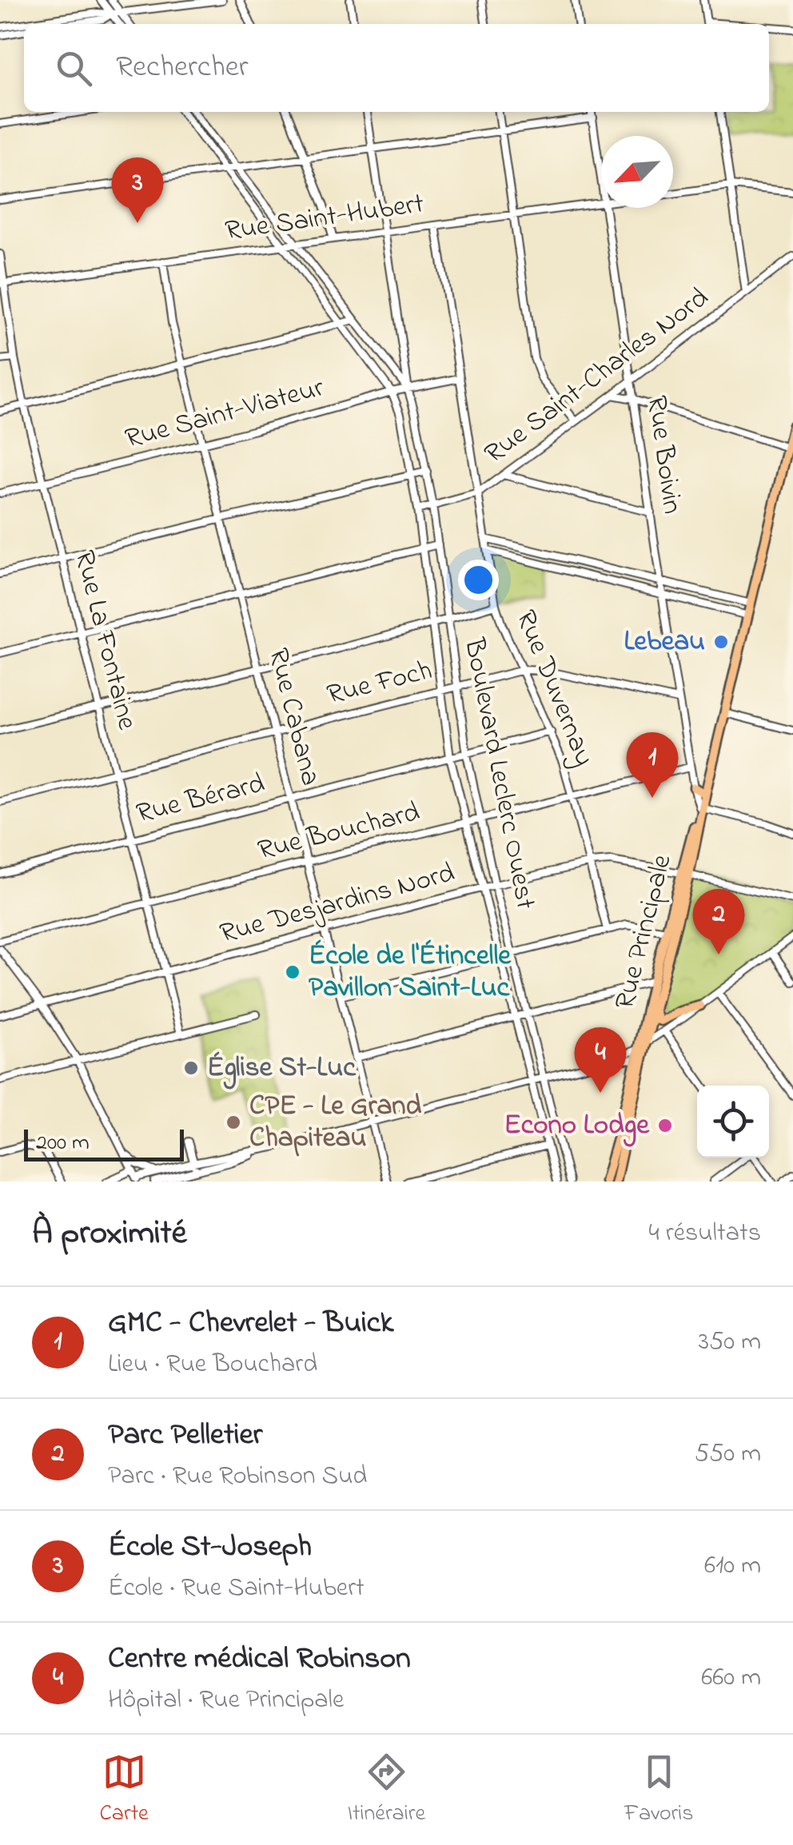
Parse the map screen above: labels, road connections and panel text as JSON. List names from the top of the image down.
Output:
{
  "streets": {
    "main road": ["Rue Principale"],
    "street": [
      "Rue Saint-Hubert",
      "Rue Saint-Charles Nord",
      "Rue Saint-Viateur",
      "Rue Boivin",
      "Rue La Fontaine",
      "Rue Foch",
      "Rue Duvernay",
      "Rue Cabana",
      "Boulevard Leclerc Ouest",
      "Rue Bérard",
      "Rue Bouchard",
      "Rue Desjardins Nord"
    ]
  },
  "crossings": [
    ["Rue Saint-Hubert", "Rue La Fontaine"],
    ["Rue Saint-Hubert", "Rue Duvernay"],
    ["Rue Saint-Hubert", "Rue Cabana"],
    ["Rue Saint-Hubert", "Boulevard Leclerc Ouest"],
    ["Rue Saint-Charles Nord", "Rue Boivin"],
    ["Rue Saint-Charles Nord", "Rue Duvernay"],
    ["Rue Saint-Charles Nord", "Boulevard Leclerc Ouest"],
    ["Rue Saint-Viateur", "Rue La Fontaine"],
    ["Rue Saint-Viateur", "Rue Duvernay"],
    ["Rue Saint-Viateur", "Rue Cabana"],
    ["Rue Saint-Viateur", "Boulevard Leclerc Ouest"],
    ["Rue Boivin", "Rue Foch"],
    ["Rue Boivin", "Rue Bouchard"],
    ["Rue Boivin", "Rue Principale"],
    ["Rue La Fontaine", "Rue Foch"],
    ["Rue La Fontaine", "Rue Bérard"],
    ["Rue La Fontaine", "Rue Bouchard"],
    ["Rue La Fontaine", "Rue Desjardins Nord"],
    ["Rue Foch", "Rue Duvernay"],
    ["Rue Foch", "Rue Cabana"],
    ["Rue Foch", "Boulevard Leclerc Ouest"],
    ["Rue Duvernay", "Rue Bérard"],
    ["Rue Duvernay", "Rue Bouchard"],
    ["Rue Duvernay", "Rue Desjardins Nord"],
    ["Rue Cabana", "Rue Bérard"],
    ["Rue Cabana", "Rue Bouchard"],
    ["Rue Cabana", "Rue Desjardins Nord"],
    ["Boulevard Leclerc Ouest", "Rue Bérard"],
    ["Boulevard Leclerc Ouest", "Rue Bouchard"],
    ["Boulevard Leclerc Ouest", "Rue Desjardins Nord"],
    ["Rue Desjardins Nord", "Rue Principale"]
  ],
  "places": [
    "Lebeau",
    "École de l'Étincelle Pavillon Saint-Luc",
    "Église St-Luc",
    "CPE - Le Grand Chapiteau",
    "Econo Lodge"
  ],
  "scale_bar": "200 m",
  "north": "bottom left",
  "page": {
    "search": "Rechercher",
    "pins": [
      "3",
      "1",
      "2",
      "4"
    ],
    "scale": "200 m",
    "heading": ["À proximité", "4 résultats"],
    "list": [
      {
        "mark": "1",
        "name": "GMC - Chevrelet - Buick",
        "note": "Lieu · Rue Bouchard",
        "value": "350 m"
      },
      {
        "mark": "2",
        "name": "Parc Pelletier",
        "note": "Parc · Rue Robinson Sud",
        "value": "550 m"
      },
      {
        "mark": "3",
        "name": "École St-Joseph",
        "note": "École · Rue Saint-Hubert",
        "value": "610 m"
      },
      {
        "mark": "4",
        "name": "Centre médical Robinson",
        "note": "Hôpital · Rue Principale",
        "value": "660 m"
      }
    ],
    "nav": ["Carte", "Itinéraire", "Favoris"]
  }
}
